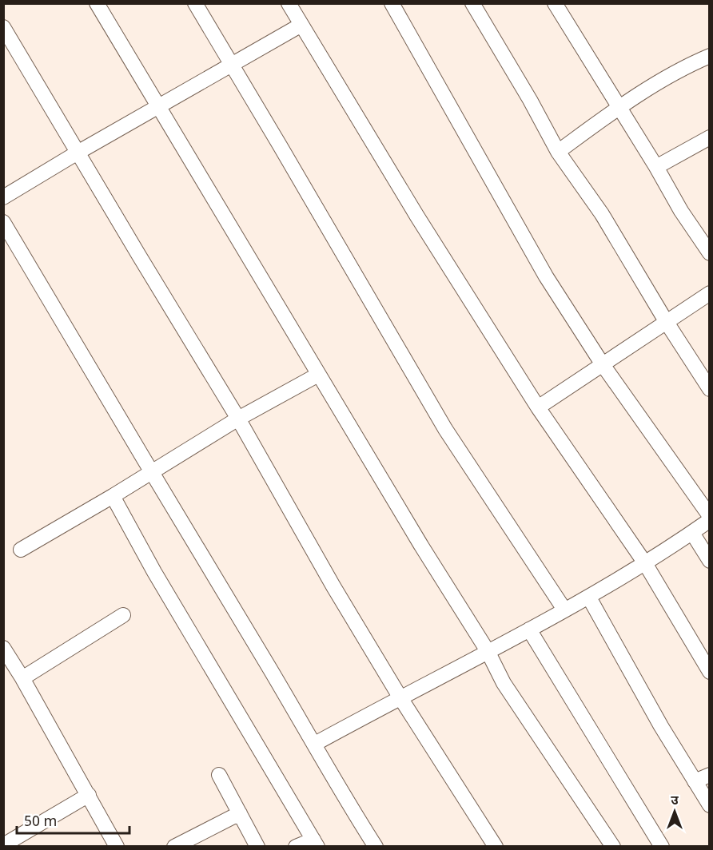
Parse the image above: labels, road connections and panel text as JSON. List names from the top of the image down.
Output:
{
  "scale_bar": "50 m",
  "north": "top"
}
